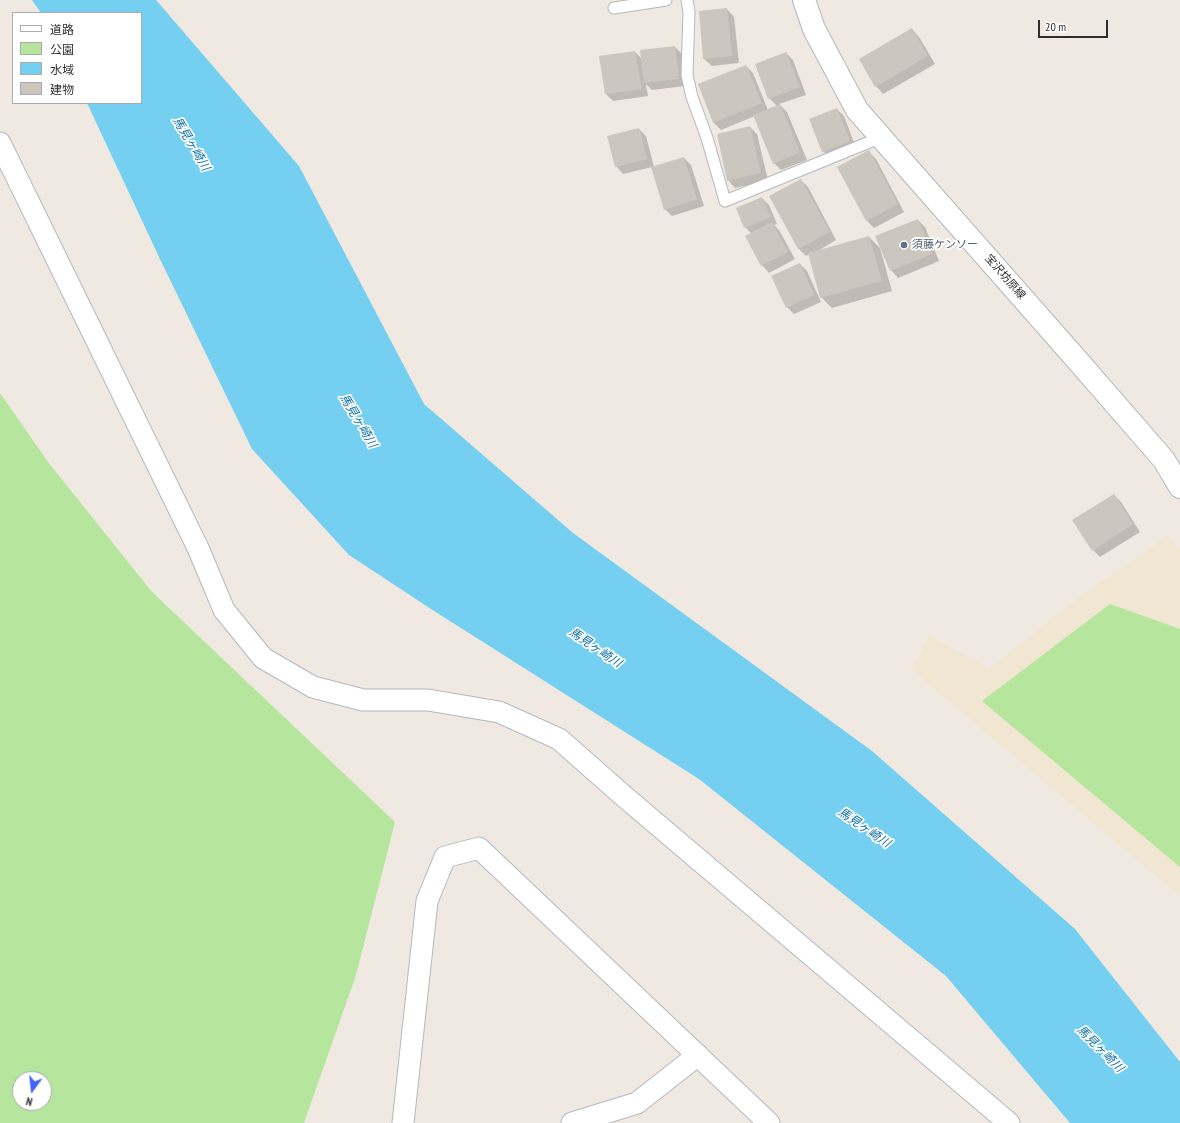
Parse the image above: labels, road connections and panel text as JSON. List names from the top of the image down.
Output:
{
  "streets": {
    "main road": ["宝沢坊原線"]
  },
  "water": ["馬見ヶ崎川"],
  "places": ["須藤ケンソー"],
  "legend": [
    "道路",
    "公園",
    "水域",
    "建物"
  ],
  "scale_bar": "20 m",
  "north": "bottom"
}
